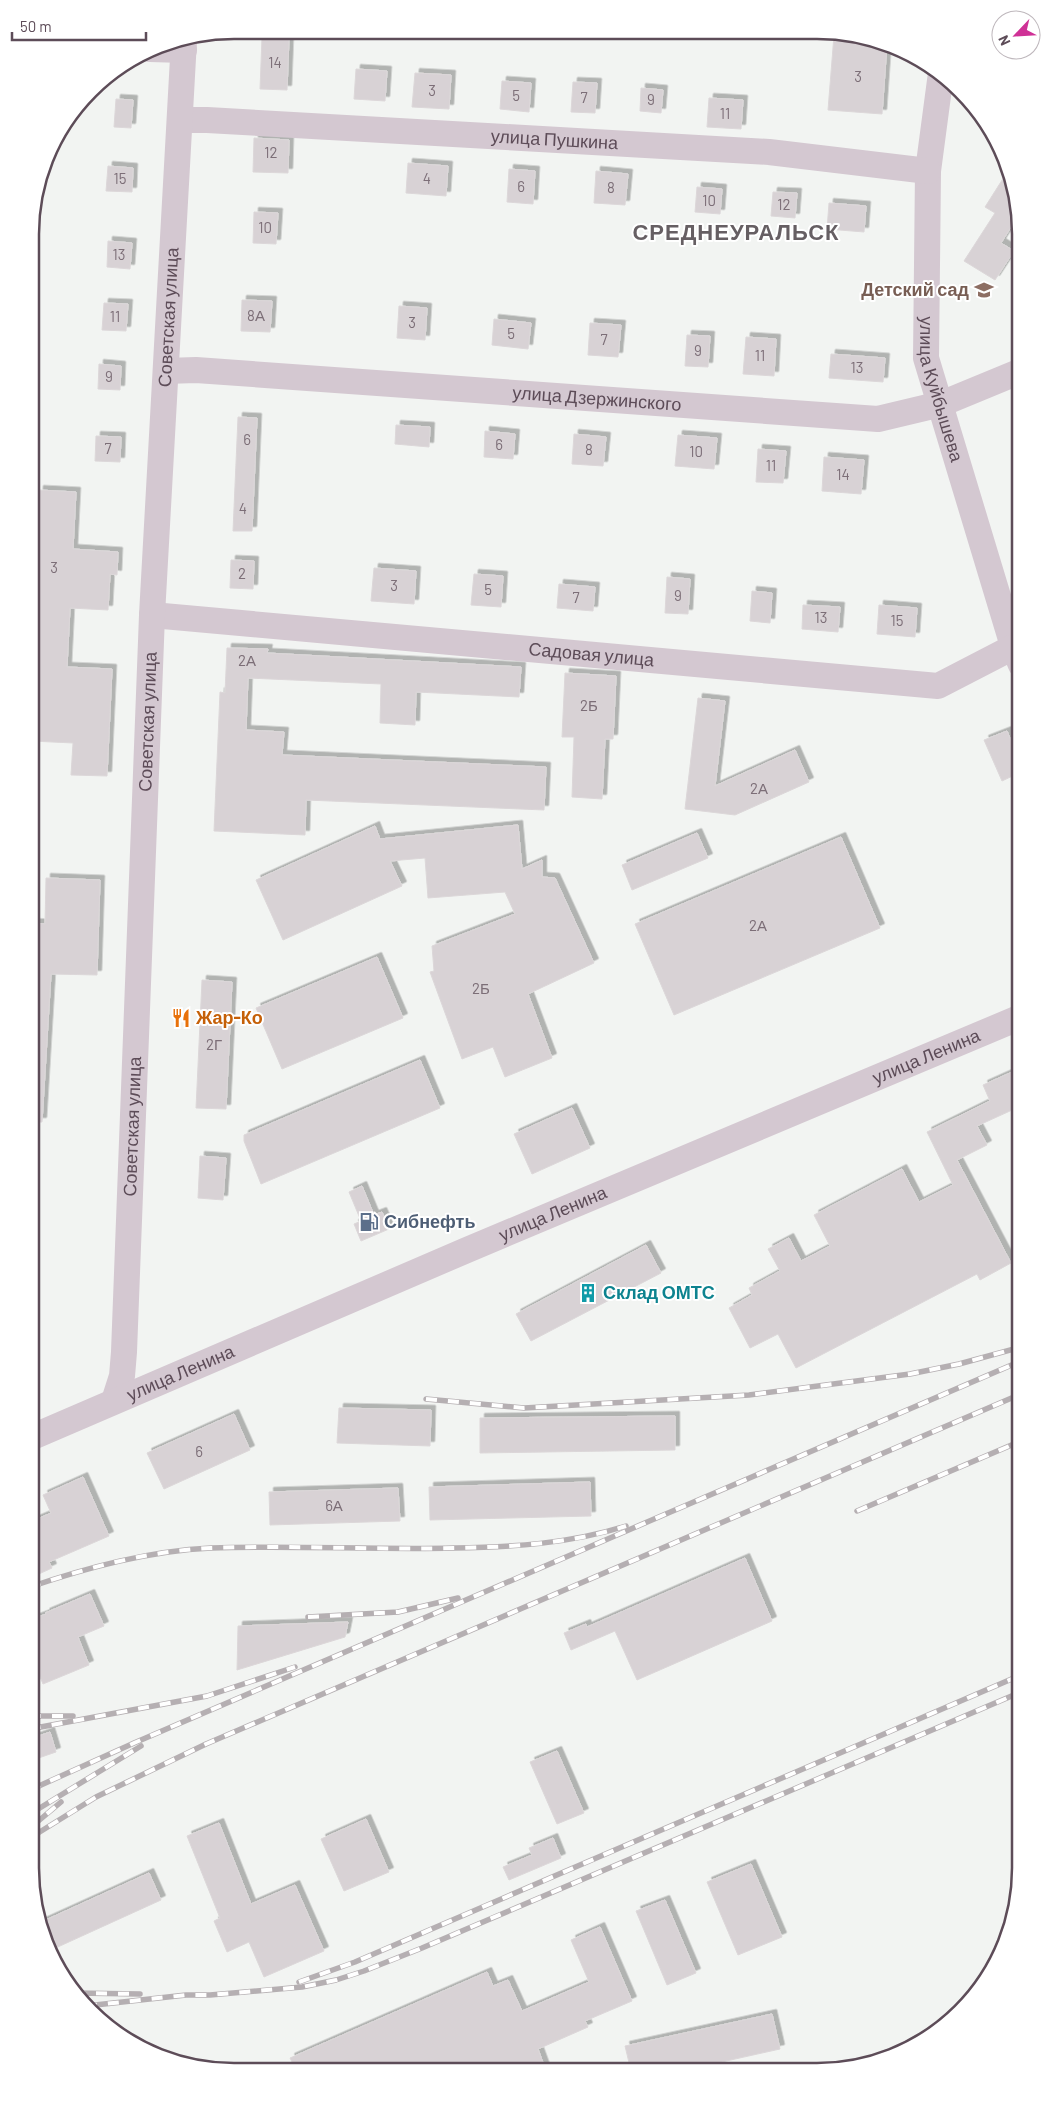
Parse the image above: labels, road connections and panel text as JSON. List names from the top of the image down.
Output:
{
  "streets": {
    "street": [
      "улица Пушкина",
      "Советская улица",
      "улица Куйбышева",
      "улица Дзержинского",
      "Садовая улица",
      "улица Ленина"
    ]
  },
  "crossings": [
    ["улица Пушкина", "Советская улица"],
    ["улица Пушкина", "улица Куйбышева"],
    ["Советская улица", "улица Дзержинского"],
    ["Советская улица", "Садовая улица"],
    ["Советская улица", "улица Ленина"],
    ["улица Куйбышева", "улица Дзержинского"]
  ],
  "districts": ["СРЕДНЕУРАЛЬСК"],
  "places": {
    "school or university": ["Детский сад"],
    "restaurant": ["Жар-Ко"],
    "fuel station": ["Сибнефть"],
    "building": ["Склад ОМТС"]
  },
  "house_numbers": [
    "14",
    "3",
    "3",
    "5",
    "7",
    "9",
    "11",
    "12",
    "15",
    "4",
    "6",
    "8",
    "10",
    "12",
    "10",
    "13",
    "8А",
    "11",
    "3",
    "5",
    "7",
    "9",
    "11",
    "13",
    "9",
    "6",
    "6",
    "7",
    "8",
    "10",
    "11",
    "14",
    "4",
    "3",
    "2",
    "3",
    "5",
    "9",
    "7",
    "13",
    "15",
    "2А",
    "2Б",
    "2А",
    "2А",
    "2Б",
    "2Г",
    "6",
    "6А"
  ],
  "scale_bar": "50 m",
  "north": "bottom left"
}
